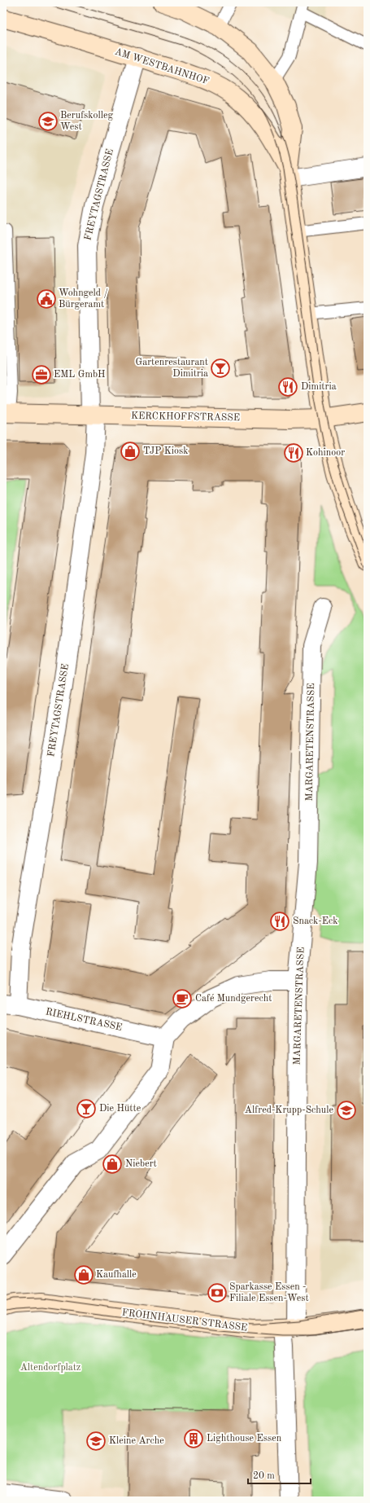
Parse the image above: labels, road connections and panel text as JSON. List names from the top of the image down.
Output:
{
  "streets": {
    "main road": ["AM WESTBAHNHOF", "KERCKHOFFSTRASSE", "FROHNHAUSER STRASSE"],
    "street": ["FREYTAGSTRASSE", "MARGARETENSTRASSE", "RIEHLSTRASSE"]
  },
  "crossings": [
    ["AM WESTBAHNHOF", "FREYTAGSTRASSE"],
    ["FREYTAGSTRASSE", "KERCKHOFFSTRASSE"],
    ["FREYTAGSTRASSE", "RIEHLSTRASSE"],
    ["MARGARETENSTRASSE", "FROHNHAUSER STRASSE"]
  ],
  "parks": ["Altendorfplatz"],
  "places": {
    "school or university": ["Berufskolleg West", "Alfred-Krupp-Schule", "Kleine Arche"],
    "public building": ["Wohngeld / Bürgeramt"],
    "bar": ["Gartenrestaurant Dimitria", "Die Hütte"],
    "office": ["EML GmbH"],
    "restaurant": ["Dimitria", "Kohinoor", "Snack-Eck"],
    "shop": ["TJP Kiosk", "Niebert", "Kaufhalle"],
    "cafe": ["Café Mundgerecht"],
    "bank": ["Sparkasse Essen - Filiale Essen-West"],
    "building": ["Lighthouse Essen"]
  },
  "scale_bar": "20 m"
}
